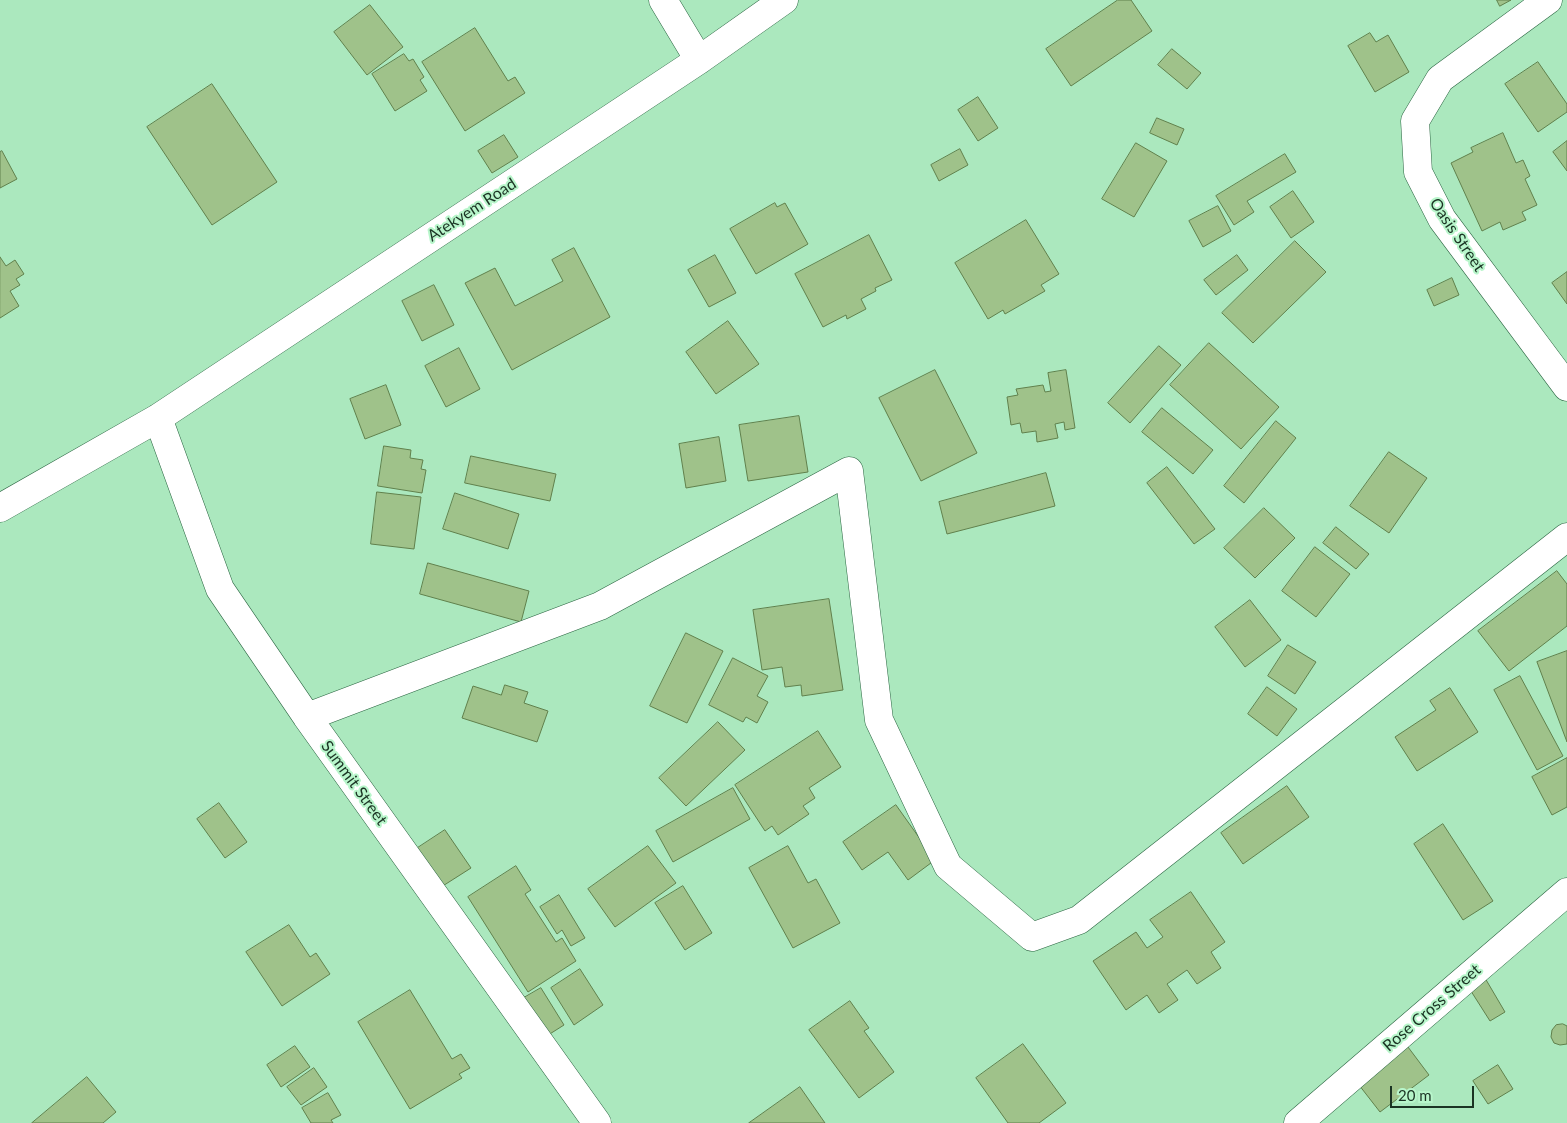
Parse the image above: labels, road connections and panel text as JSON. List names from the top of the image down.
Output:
{
  "streets": {
    "street": [
      "Atekyem Road",
      "Oasis Street",
      "Summit Street",
      "Rose Cross Street"
    ]
  },
  "crossings": [
    ["Atekyem Road", "Summit Street"]
  ],
  "scale_bar": "20 m"
}
